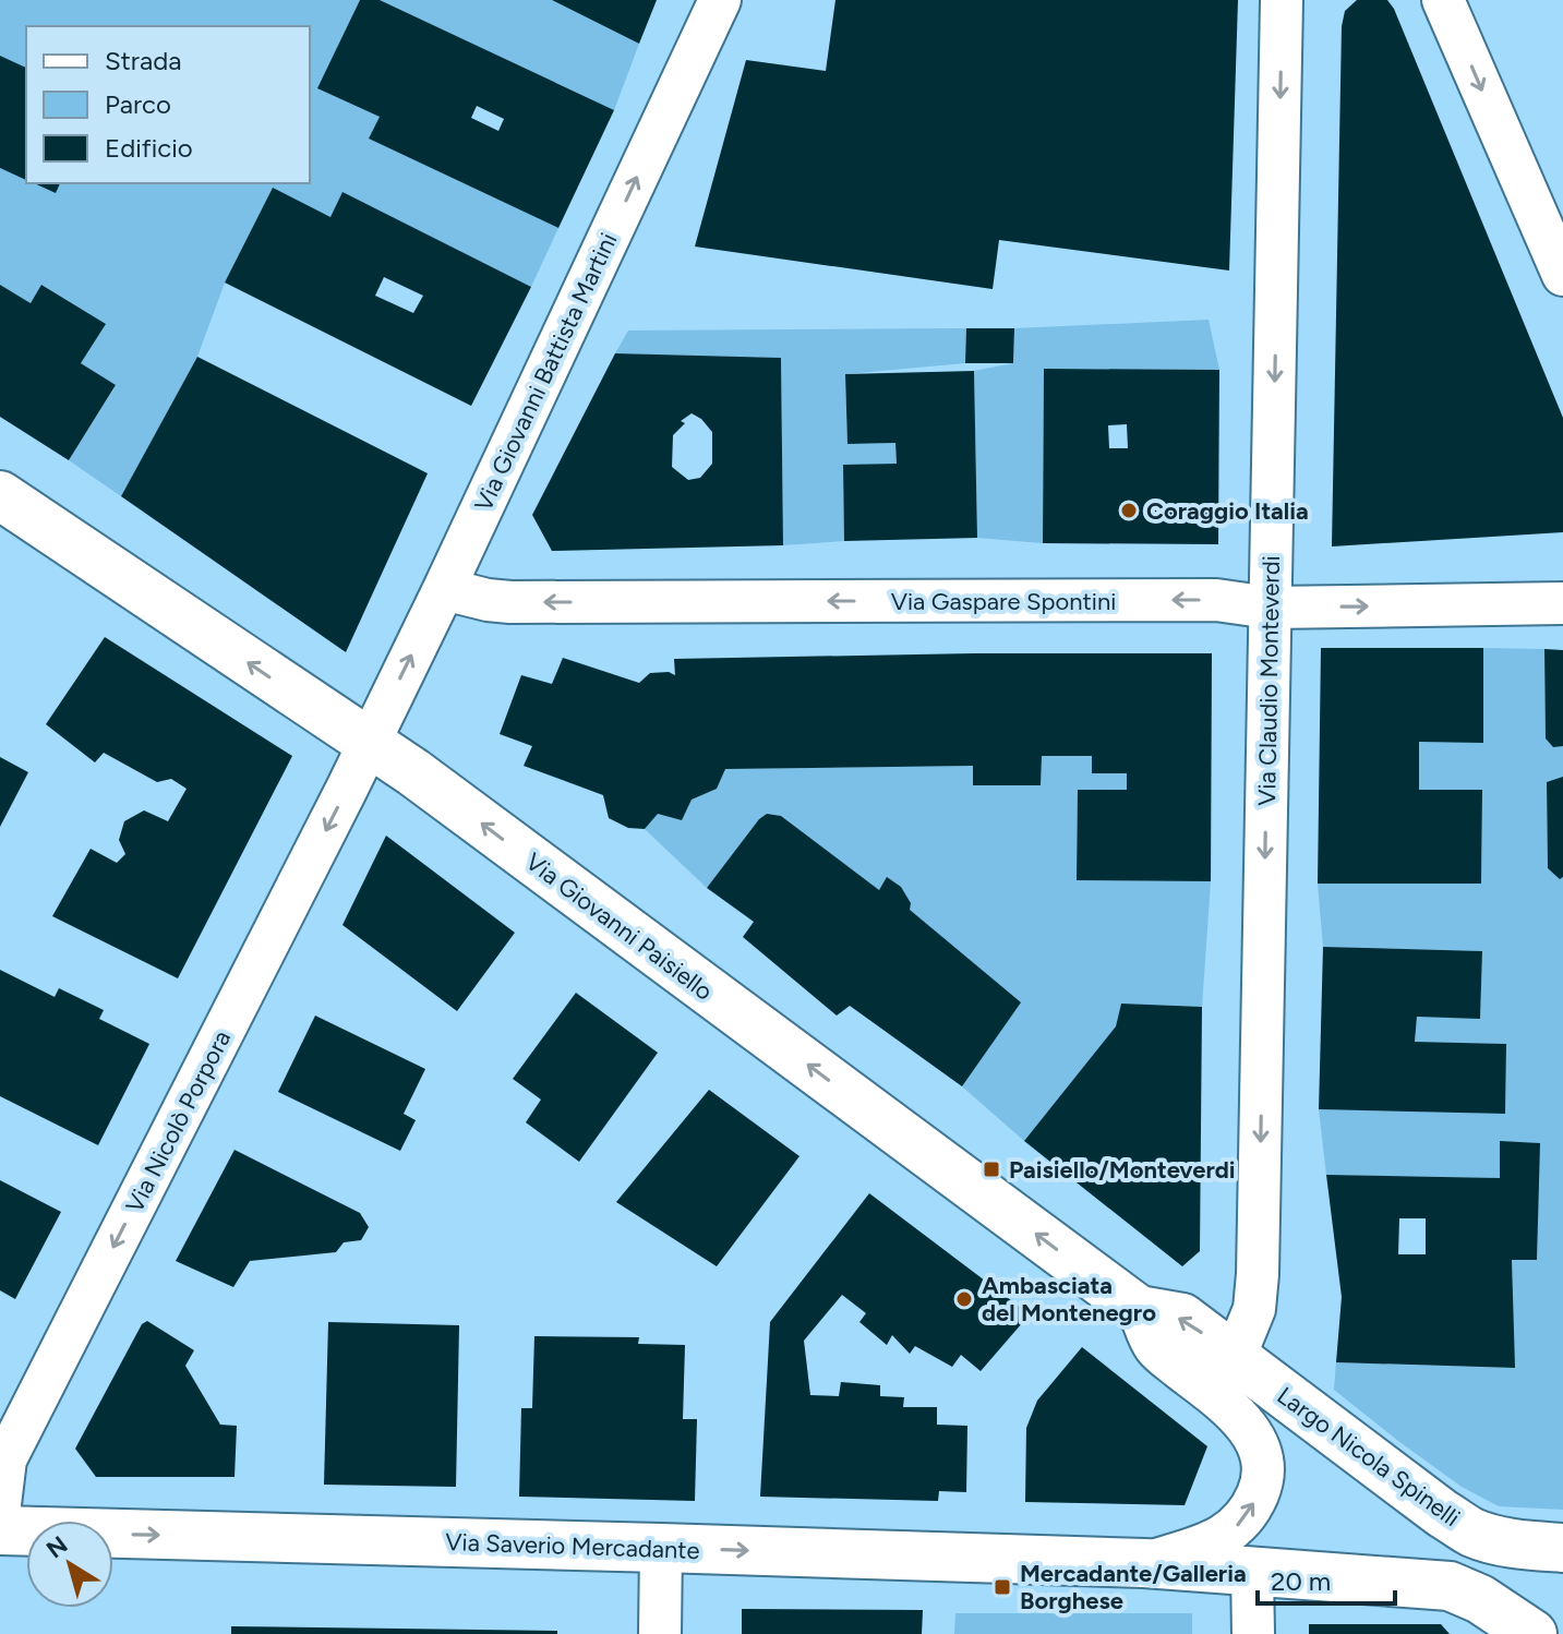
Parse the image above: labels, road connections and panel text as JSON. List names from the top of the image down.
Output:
{
  "streets": {
    "street": [
      "Via Giovanni Battista Martini",
      "Via Gaspare Spontini",
      "Via Claudio Monteverdi",
      "Via Giovanni Paisiello",
      "Via Nicolò Porpora",
      "Largo Nicola Spinelli",
      "Via Saverio Mercadante"
    ]
  },
  "crossings": [
    ["Via Giovanni Battista Martini", "Via Gaspare Spontini"],
    ["Via Giovanni Battista Martini", "Via Giovanni Paisiello"],
    ["Via Giovanni Battista Martini", "Via Nicolò Porpora"],
    ["Via Gaspare Spontini", "Via Claudio Monteverdi"],
    ["Via Claudio Monteverdi", "Via Giovanni Paisiello"],
    ["Via Claudio Monteverdi", "Largo Nicola Spinelli"],
    ["Via Giovanni Paisiello", "Via Nicolò Porpora"],
    ["Via Giovanni Paisiello", "Largo Nicola Spinelli"]
  ],
  "one_way": [
    "Via Giovanni Battista Martini",
    "Via Claudio Monteverdi",
    "Via Giovanni Paisiello",
    "Via Nicolò Porpora",
    "Via Saverio Mercadante"
  ],
  "places": {
    "other": ["Coraggio Italia", "Ambasciata del Montenegro"],
    "transit": ["Paisiello/Monteverdi", "Mercadante/Galleria Borghese"]
  },
  "legend": ["Strada", "Parco", "Edificio"],
  "scale_bar": "20 m",
  "north": "top left"
}
